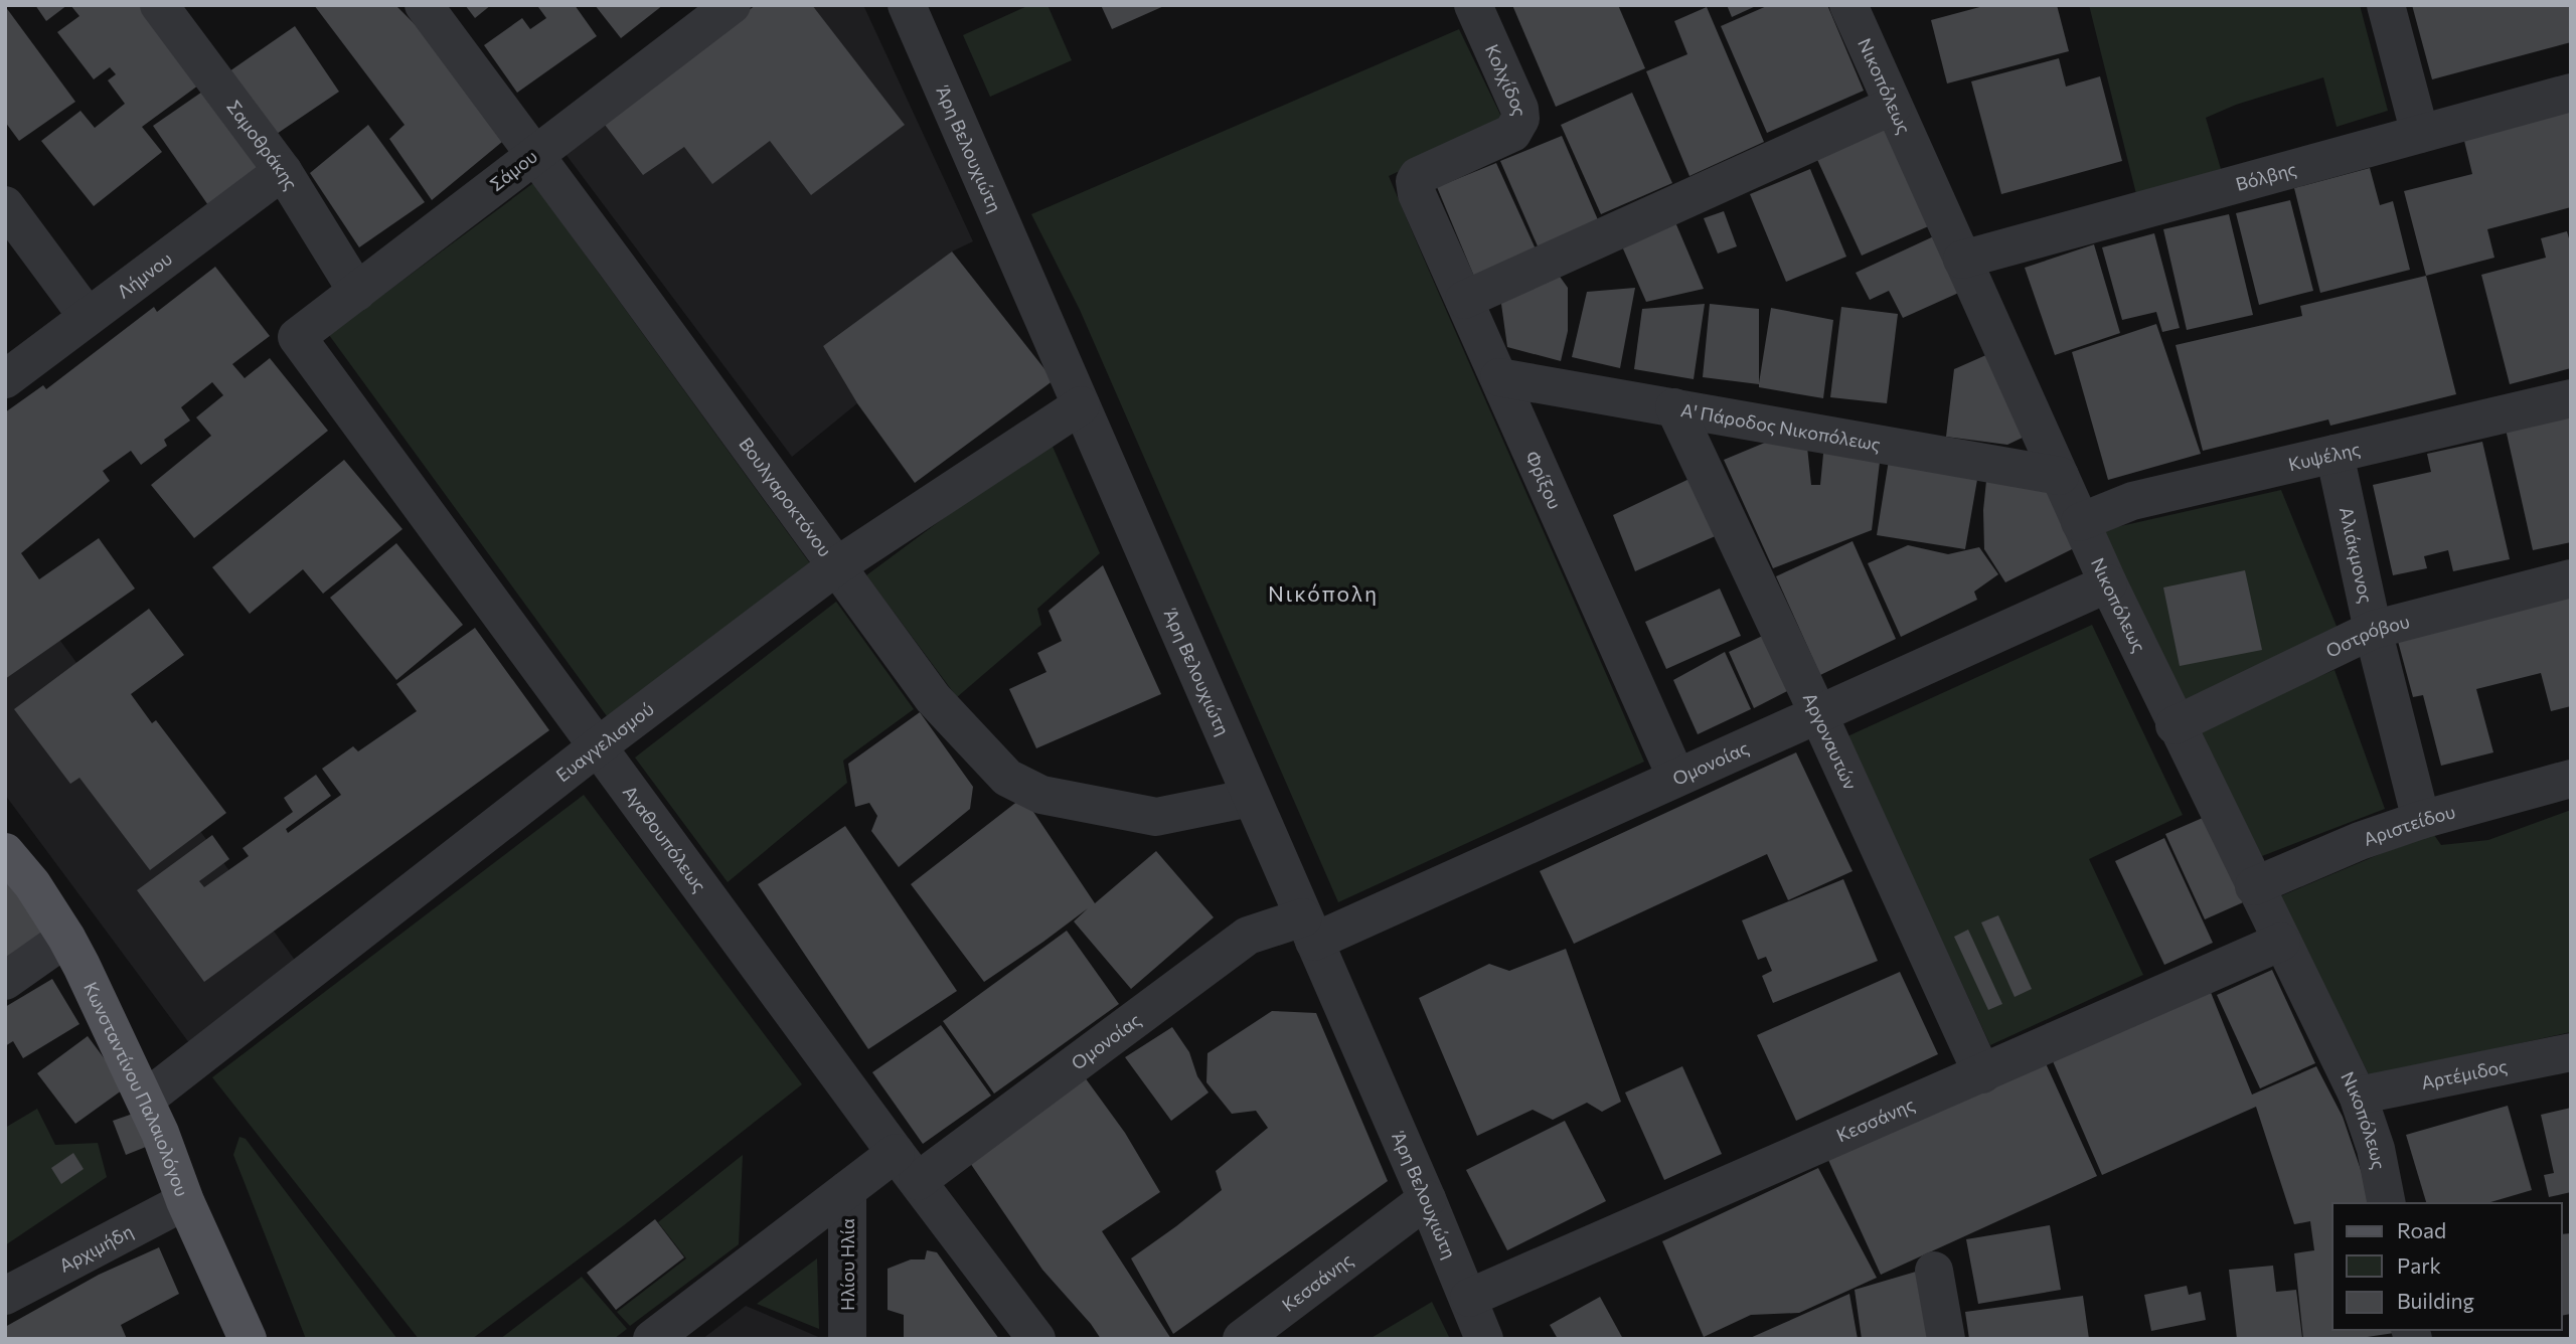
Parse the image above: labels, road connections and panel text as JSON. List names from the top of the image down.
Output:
{
  "streets": {
    "main road": ["Κωνσταντίνου Παλαιολόγου"],
    "street": [
      "Κολχίδος",
      "Νικοπόλεως",
      "Σαμοθράκης",
      "Άρη Βελουχιώτη",
      "Σάμου",
      "Βόλβης",
      "Λήμνου",
      "Α' Πάροδος Νικοπόλεως",
      "Κυψέλης",
      "Φρίξου",
      "Βουλγαροκτόνου",
      "Αλιάκμονος",
      "Οστρόβου",
      "Αργοναυτών",
      "Ευαγγελισμού",
      "Ομονοίας",
      "Αριστείδου",
      "Αγαθουπόλεως",
      "Αρτέμιδος",
      "Κεσσάνης",
      "Αρχιμήδη",
      "Ηλίου Ηλία"
    ]
  },
  "crossings": [
    ["Κολχίδος", "Φρίξου"],
    ["Νικοπόλεως", "Βόλβης"],
    ["Νικοπόλεως", "Α' Πάροδος Νικοπόλεως"],
    ["Νικοπόλεως", "Κυψέλης"],
    ["Νικοπόλεως", "Οστρόβου"],
    ["Νικοπόλεως", "Ομονοίας"],
    ["Νικοπόλεως", "Αριστείδου"],
    ["Νικοπόλεως", "Αρτέμιδος"],
    ["Νικοπόλεως", "Κεσσάνης"],
    ["Σαμοθράκης", "Σάμου"],
    ["Σαμοθράκης", "Λήμνου"],
    ["Άρη Βελουχιώτη", "Βουλγαροκτόνου"],
    ["Άρη Βελουχιώτη", "Ευαγγελισμού"],
    ["Άρη Βελουχιώτη", "Ομονοίας"],
    ["Άρη Βελουχιώτη", "Κεσσάνης"],
    ["Σάμου", "Βουλγαροκτόνου"],
    ["Σάμου", "Αγαθουπόλεως"],
    ["Α' Πάροδος Νικοπόλεως", "Φρίξου"],
    ["Α' Πάροδος Νικοπόλεως", "Αργοναυτών"],
    ["Κυψέλης", "Αλιάκμονος"],
    ["Φρίξου", "Ομονοίας"],
    ["Βουλγαροκτόνου", "Ευαγγελισμού"],
    ["Αλιάκμονος", "Οστρόβου"],
    ["Αλιάκμονος", "Αριστείδου"],
    ["Αργοναυτών", "Ομονοίας"],
    ["Αργοναυτών", "Κεσσάνης"],
    ["Ευαγγελισμού", "Αγαθουπόλεως"],
    ["Ευαγγελισμού", "Κωνσταντίνου Παλαιολόγου"],
    ["Ομονοίας", "Αγαθουπόλεως"],
    ["Ομονοίας", "Ηλίου Ηλία"],
    ["Κωνσταντίνου Παλαιολόγου", "Αρχιμήδη"]
  ],
  "districts": ["Νικόπολη"],
  "legend": ["Road", "Park", "Building"]
}
